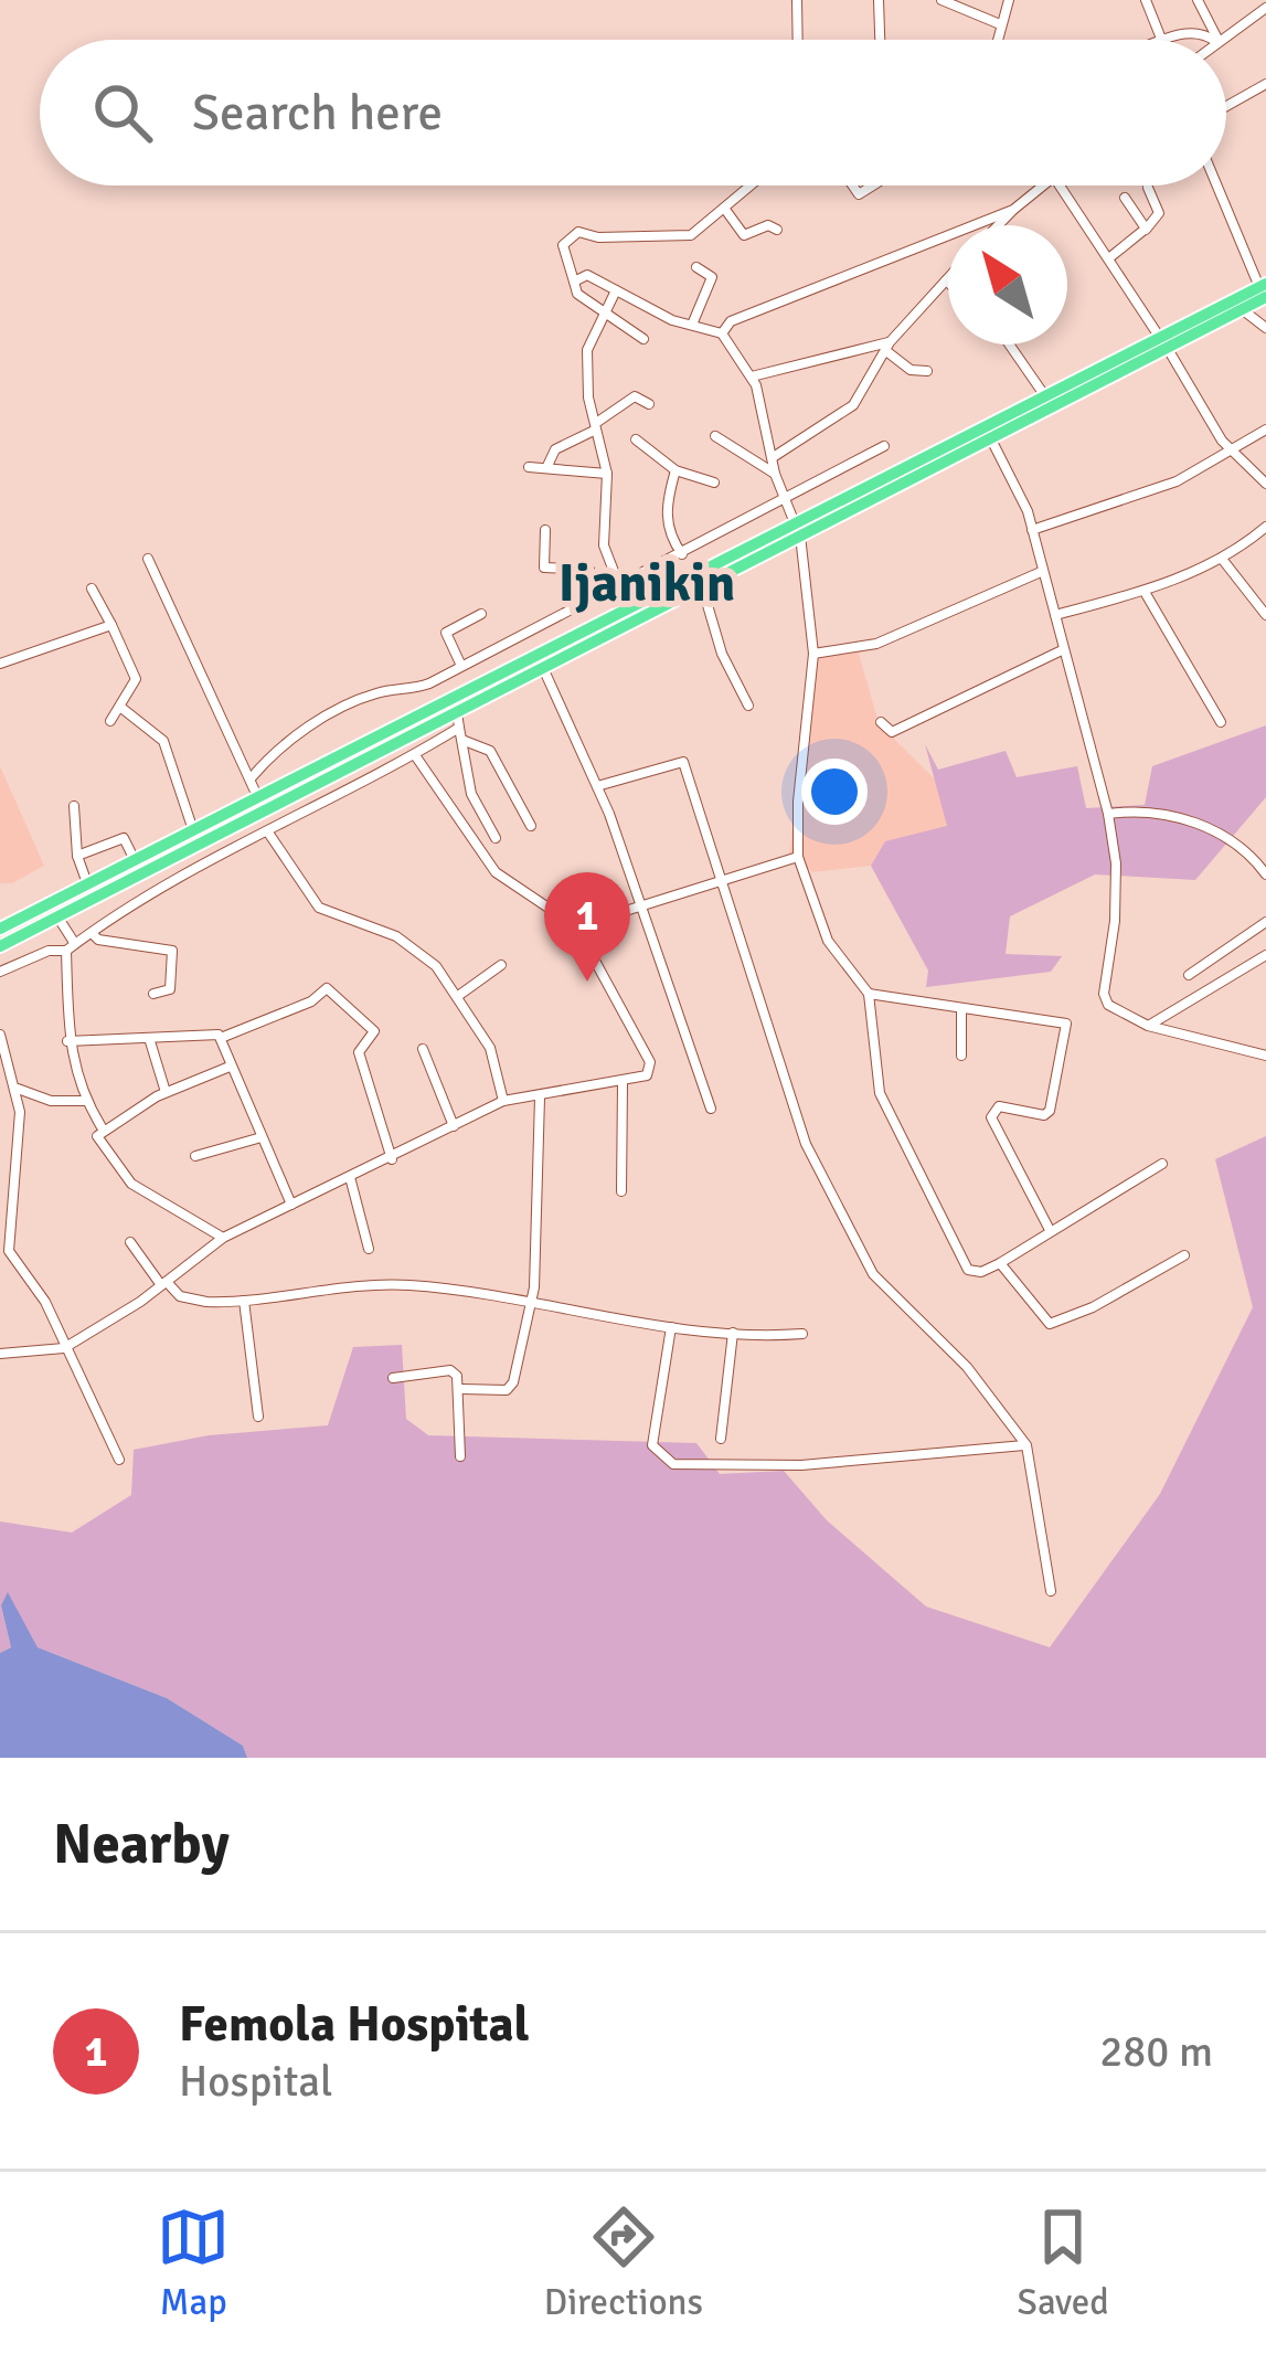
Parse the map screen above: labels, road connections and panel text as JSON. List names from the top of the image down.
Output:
{
  "districts": ["Ijanikin"],
  "north": "top left",
  "page": {
    "search": "Search here",
    "pins": "1",
    "heading": "Nearby",
    "list": [
      {
        "mark": "1",
        "name": "Femola Hospital",
        "note": "Hospital",
        "value": "280 m"
      }
    ],
    "nav": ["Map", "Directions", "Saved"]
  }
}
